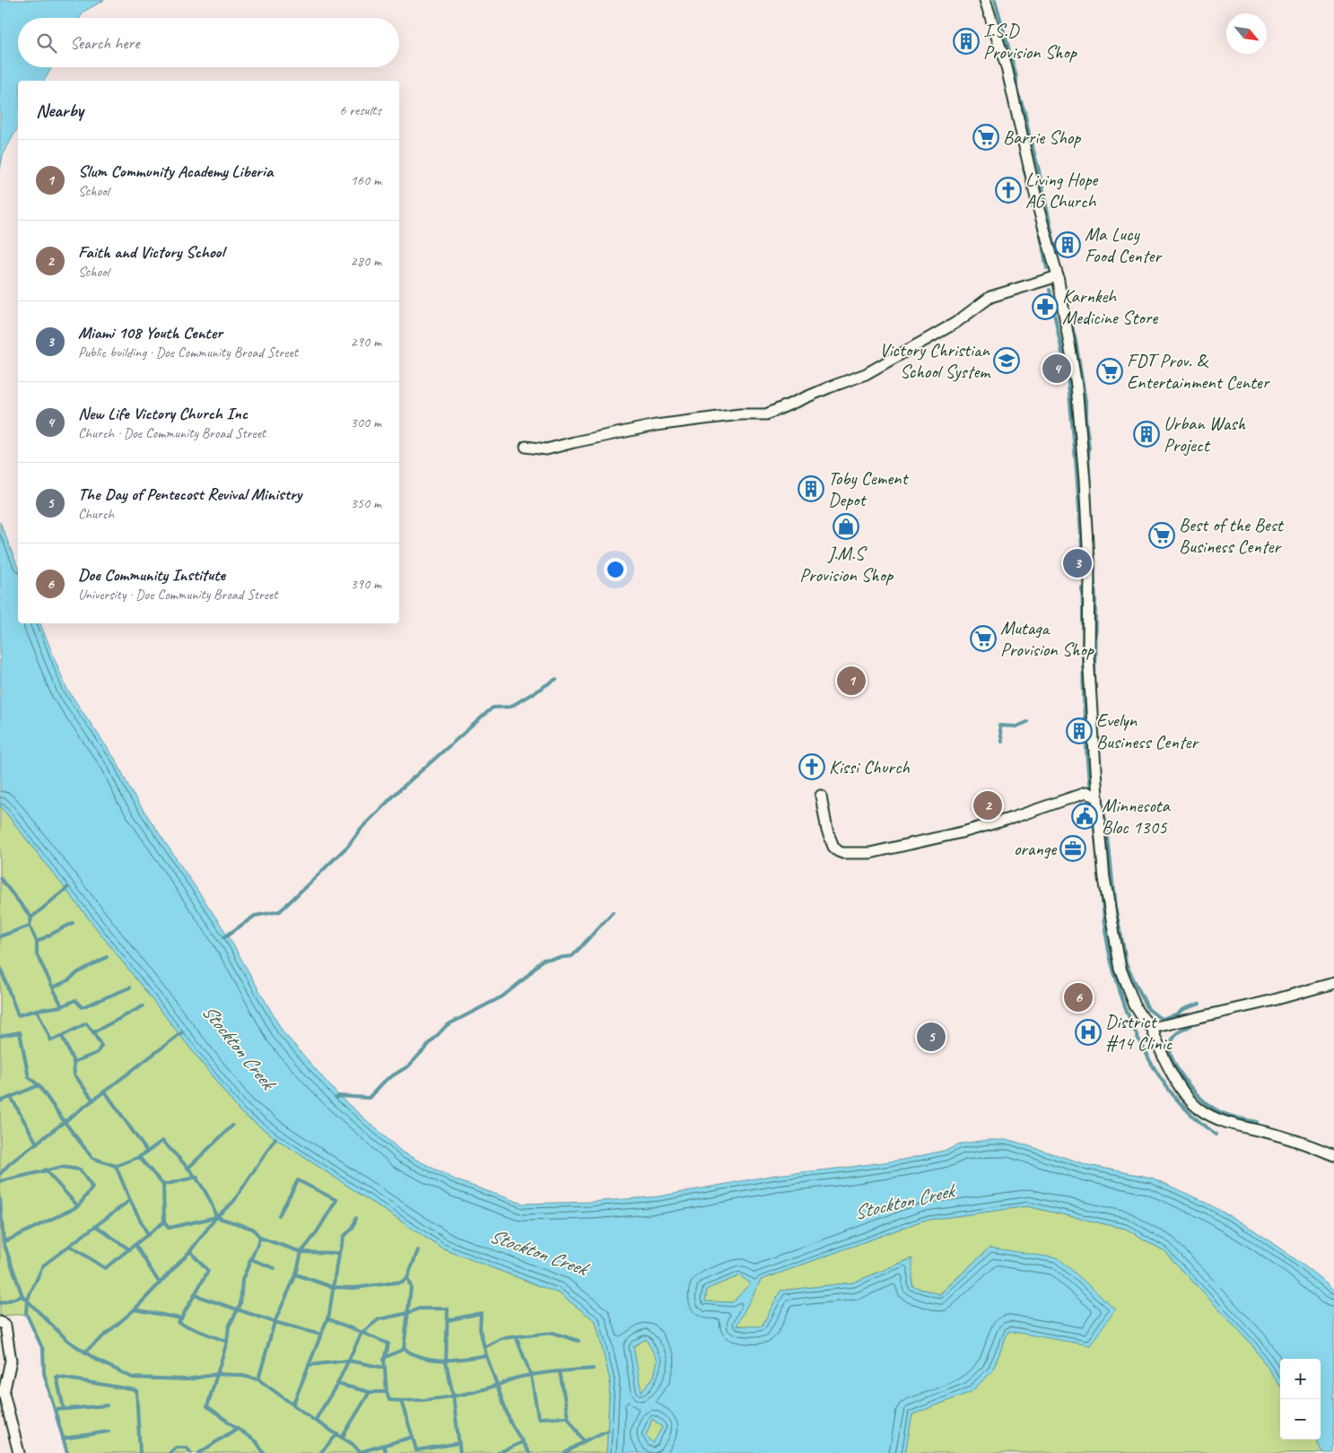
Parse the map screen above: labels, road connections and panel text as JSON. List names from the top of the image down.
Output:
{
  "water": ["Stockton Creek"],
  "places": {
    "building": [
      "I.S.D Provision Shop",
      "Ma Lucy Food Center",
      "Urban Wash Project",
      "Toby Cement Depot",
      "Evelyn Business Center"
    ],
    "supermarket": [
      "Barrie Shop",
      "FDT Prov. & Entertainment Center",
      "Best of the Best Business Center",
      "Mutaga Provision Shop"
    ],
    "church": ["Living Hope AG Church", "Kissi Church"],
    "pharmacy": ["Karnkeh Medicine Store"],
    "school or university": ["Victory Christian School System"],
    "shop": ["J.M.S Provision Shop"],
    "public building": ["Minnesota Bloc 1305"],
    "office": ["orange"],
    "hospital": ["District #14 Clinic"]
  },
  "north": "bottom right",
  "page": {
    "search": "Search here",
    "heading": ["Nearby", "6 results"],
    "list": [
      {
        "mark": "1",
        "name": "Slum Community Academy Liberia",
        "note": "School",
        "value": "160 m"
      },
      {
        "mark": "2",
        "name": "Faith and Victory School",
        "note": "School",
        "value": "280 m"
      },
      {
        "mark": "3",
        "name": "Miami 108 Youth Center",
        "note": "Public building · Doe Community Broad Street",
        "value": "290 m"
      },
      {
        "mark": "4",
        "name": "New Life Victory Church Inc",
        "note": "Church · Doe Community Broad Street",
        "value": "300 m"
      },
      {
        "mark": "5",
        "name": "The Day of Pentecost Revival Ministry",
        "note": "Church",
        "value": "350 m"
      },
      {
        "mark": "6",
        "name": "Doe Community Institute",
        "note": "University · Doe Community Broad Street",
        "value": "390 m"
      }
    ],
    "pins": [
      "4",
      "3",
      "1",
      "2",
      "6",
      "5"
    ],
    "map_buttons": ["+", "−"]
  }
}
